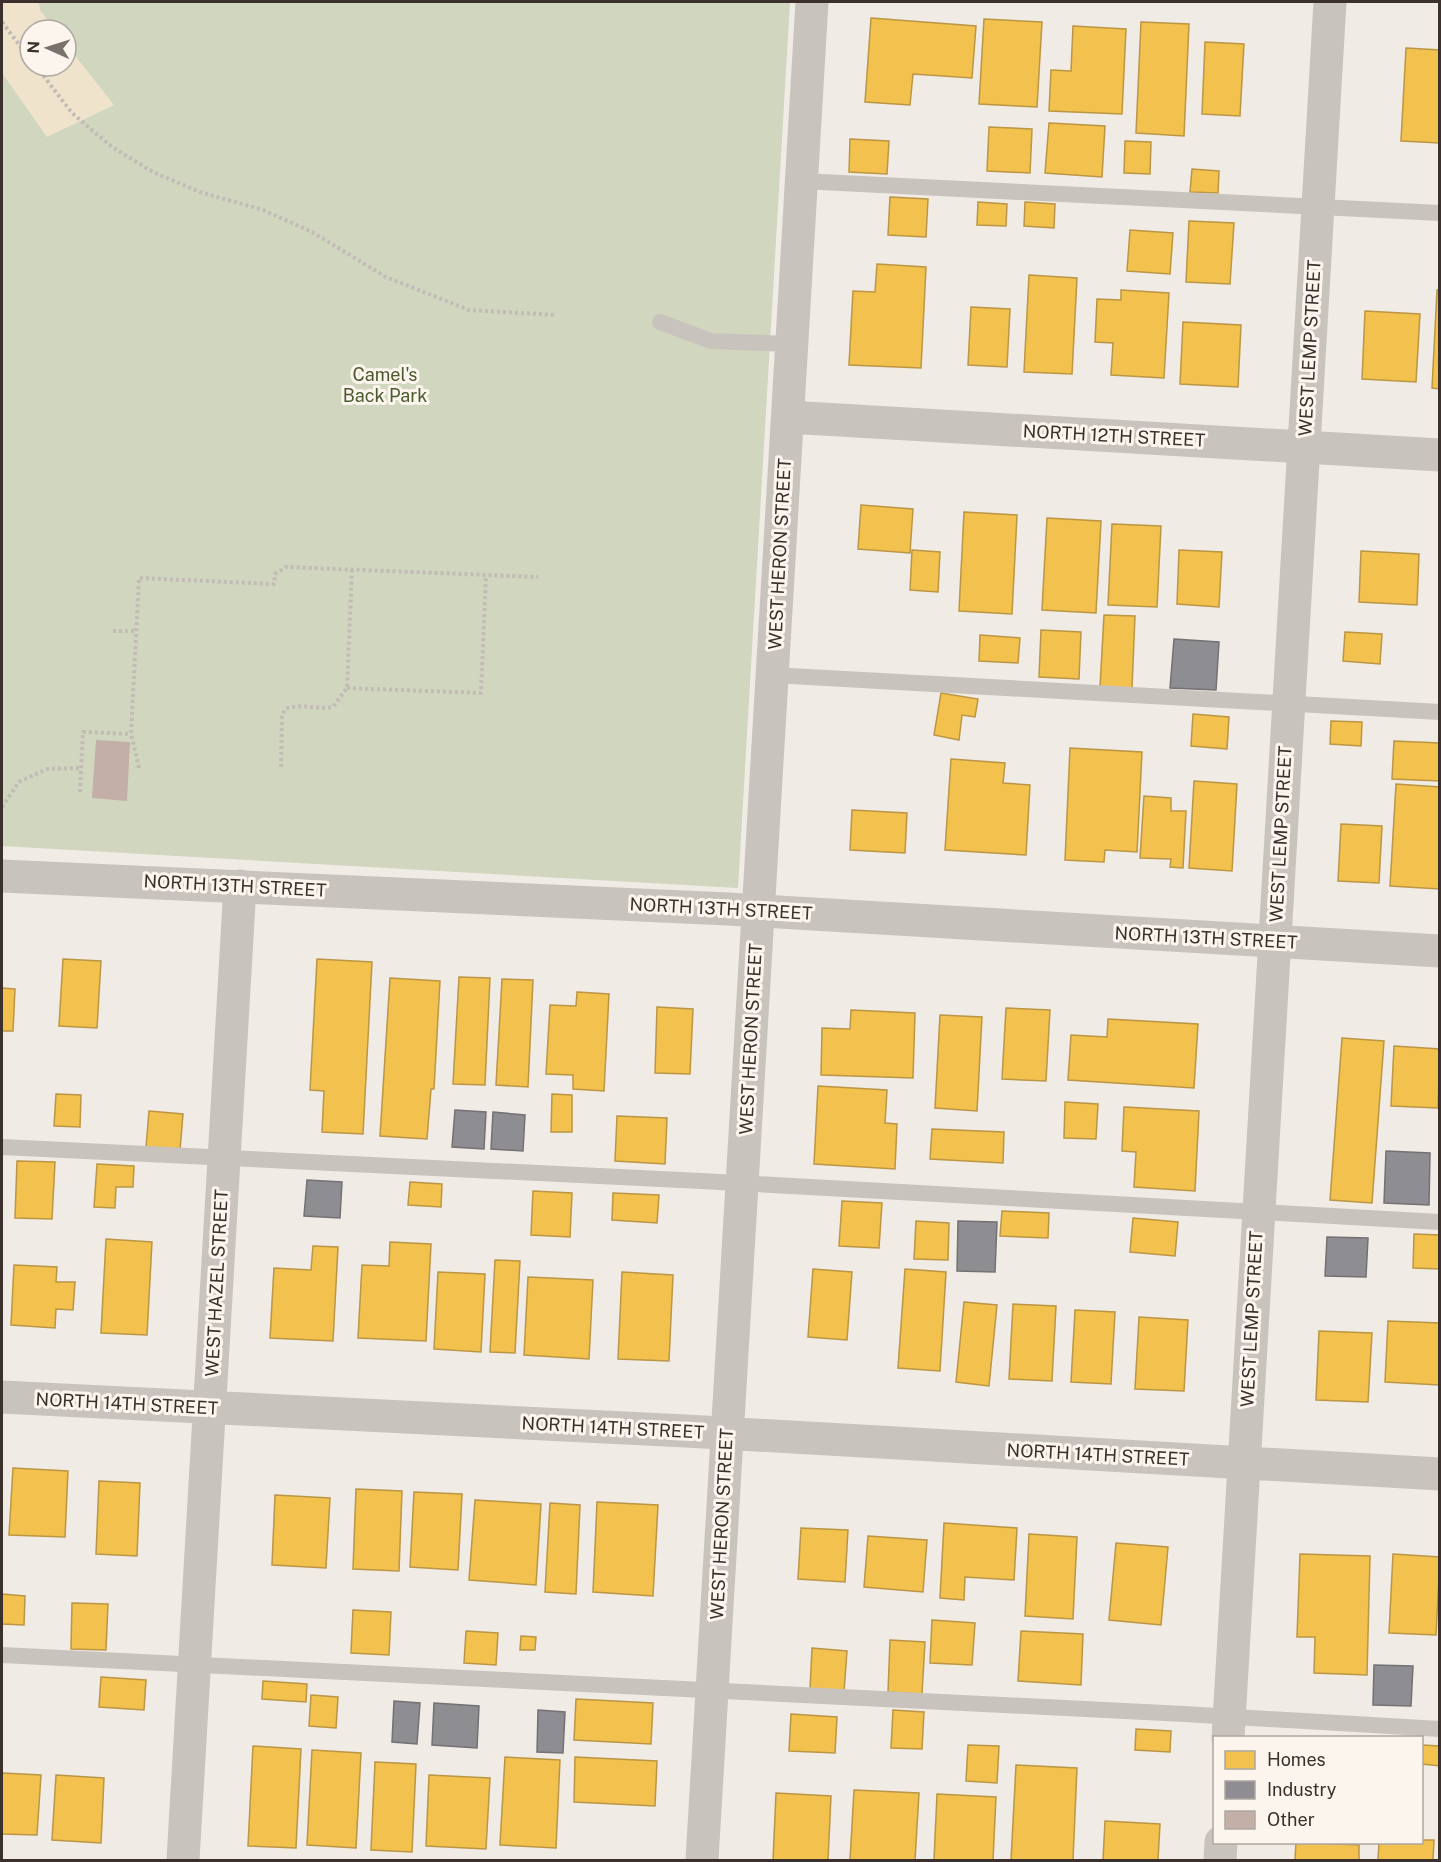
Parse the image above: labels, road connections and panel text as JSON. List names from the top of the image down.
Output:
{
  "streets": {
    "street": [
      "WEST LEMP STREET",
      "NORTH 12TH STREET",
      "WEST HERON STREET",
      "NORTH 13TH STREET",
      "WEST HAZEL STREET",
      "NORTH 14TH STREET"
    ]
  },
  "crossings": [
    ["WEST LEMP STREET", "NORTH 12TH STREET"],
    ["WEST LEMP STREET", "NORTH 13TH STREET"],
    ["WEST LEMP STREET", "NORTH 14TH STREET"],
    ["NORTH 12TH STREET", "WEST HERON STREET"],
    ["WEST HERON STREET", "NORTH 13TH STREET"],
    ["WEST HERON STREET", "NORTH 14TH STREET"],
    ["NORTH 13TH STREET", "WEST HAZEL STREET"],
    ["WEST HAZEL STREET", "NORTH 14TH STREET"]
  ],
  "parks": ["Camel's Back Park"],
  "legend": ["Homes", "Industry", "Other"],
  "north": "left"
}
